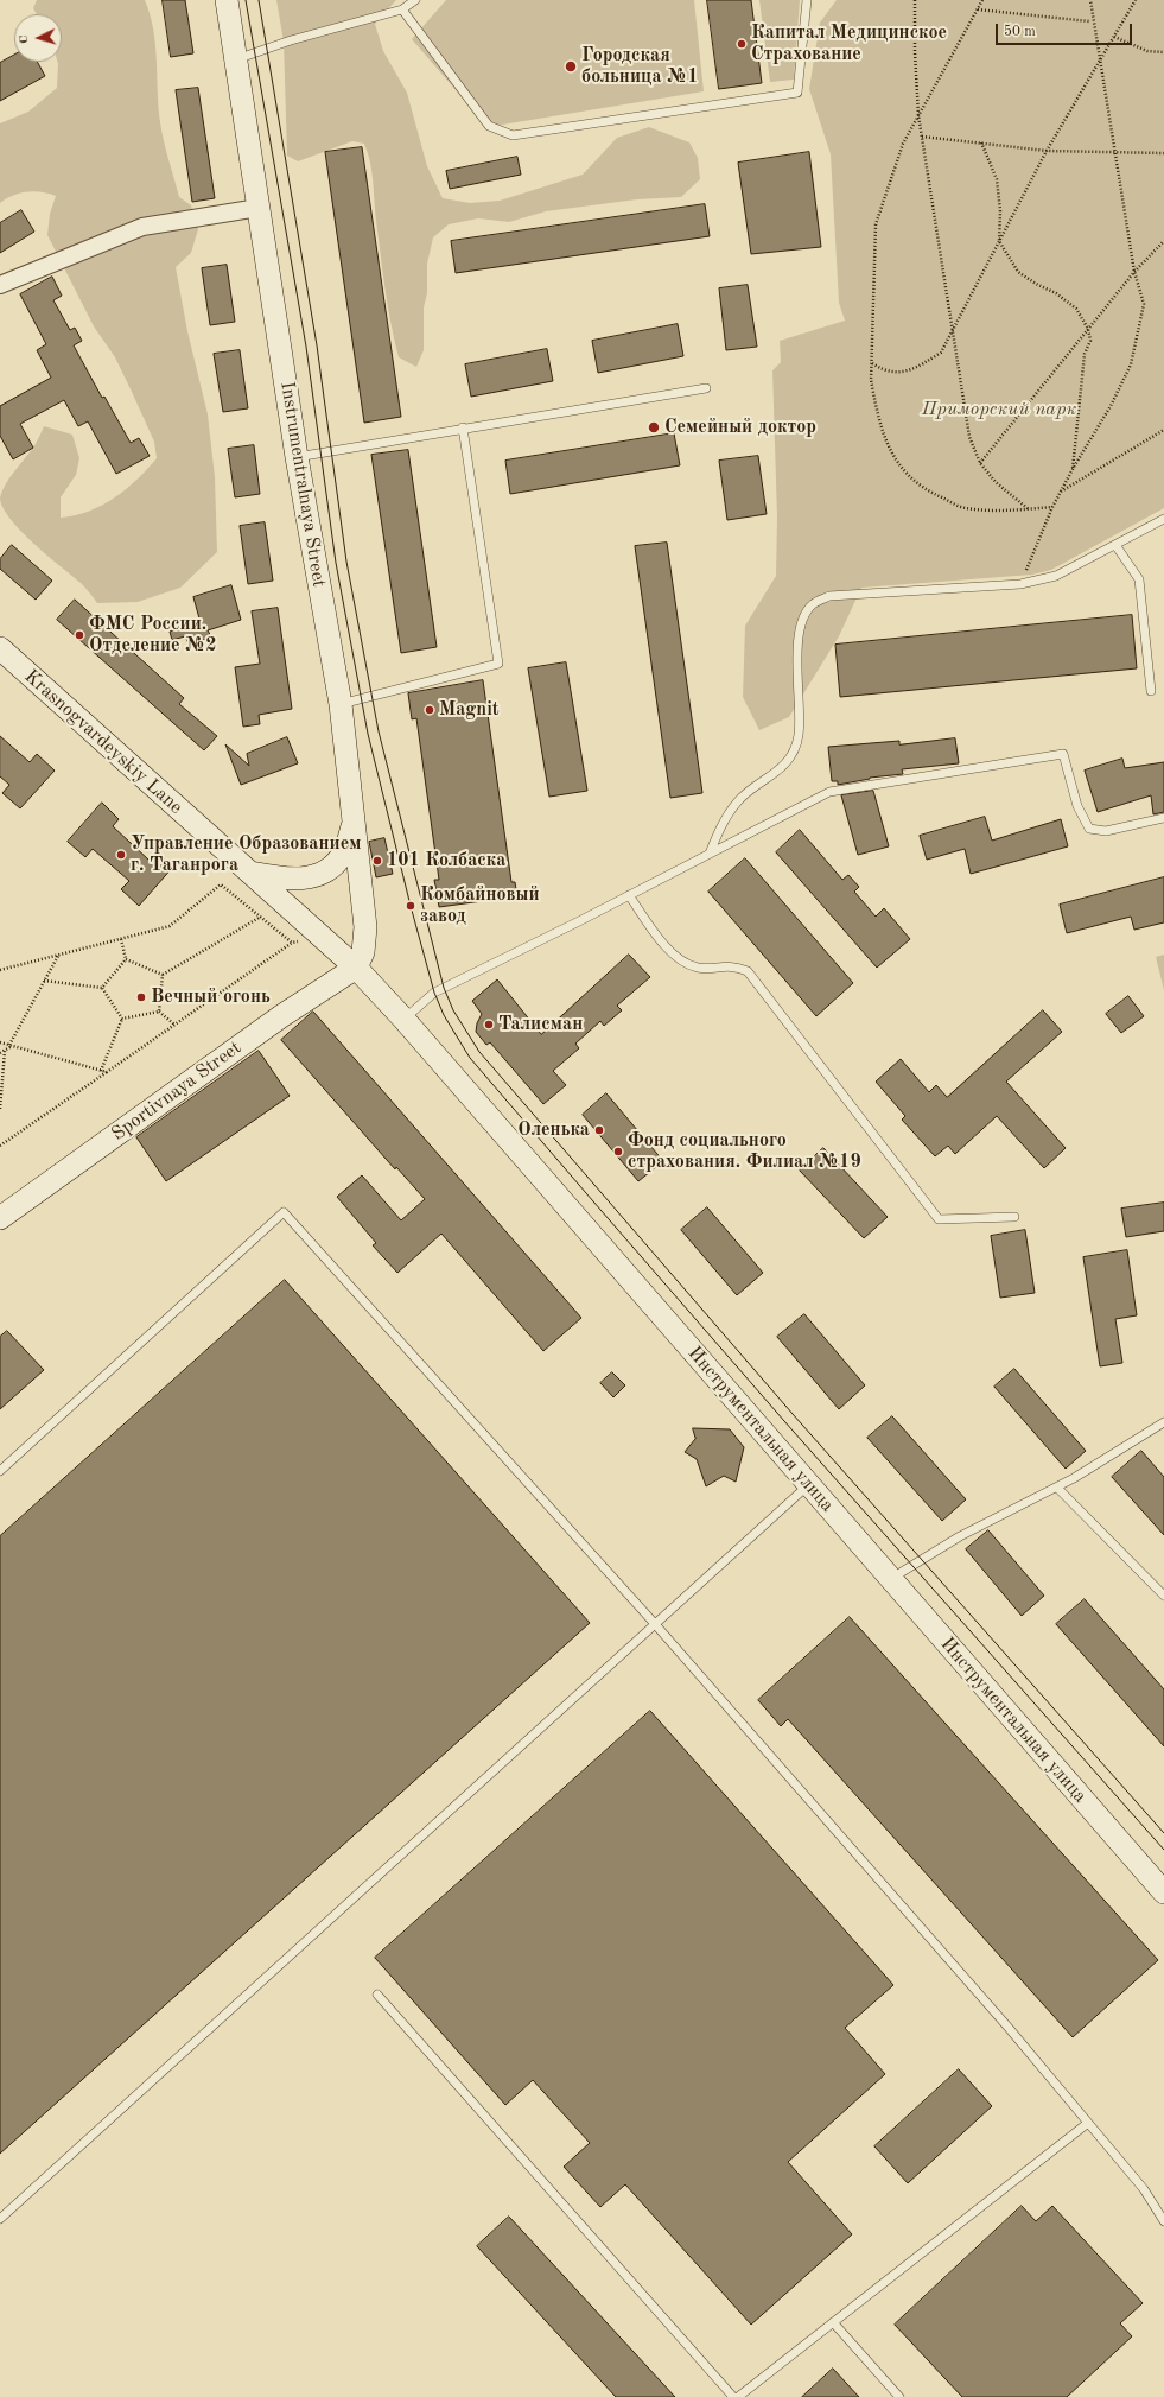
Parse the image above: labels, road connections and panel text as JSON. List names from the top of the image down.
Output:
{
  "streets": {
    "street": [
      "Instrumentralnaya Street",
      "Krasnogvardeyskiy Lane",
      "Sportivnaya Street",
      "Инструментальная улица"
    ]
  },
  "crossings": [
    ["Instrumentralnaya Street", "Krasnogvardeyskiy Lane"],
    ["Instrumentralnaya Street", "Sportivnaya Street"],
    ["Instrumentralnaya Street", "Инструментальная улица"],
    ["Krasnogvardeyskiy Lane", "Sportivnaya Street"],
    ["Krasnogvardeyskiy Lane", "Инструментальная улица"],
    ["Sportivnaya Street", "Инструментальная улица"]
  ],
  "parks": ["Приморский парк"],
  "places": [
    "Капитал Медицинское Страхование",
    "Городская больница №1",
    "Семейный доктор",
    "ФМС России. Отделение №2",
    "Magnit",
    "Управление Образованием г. Таганрога",
    "101 Колбаска",
    "Комбайновый завод",
    "Вечный огонь",
    "Талисман",
    "Оленька",
    "Фонд социального страхования. Филиал №19"
  ],
  "scale_bar": "50 m",
  "north": "left"
}
